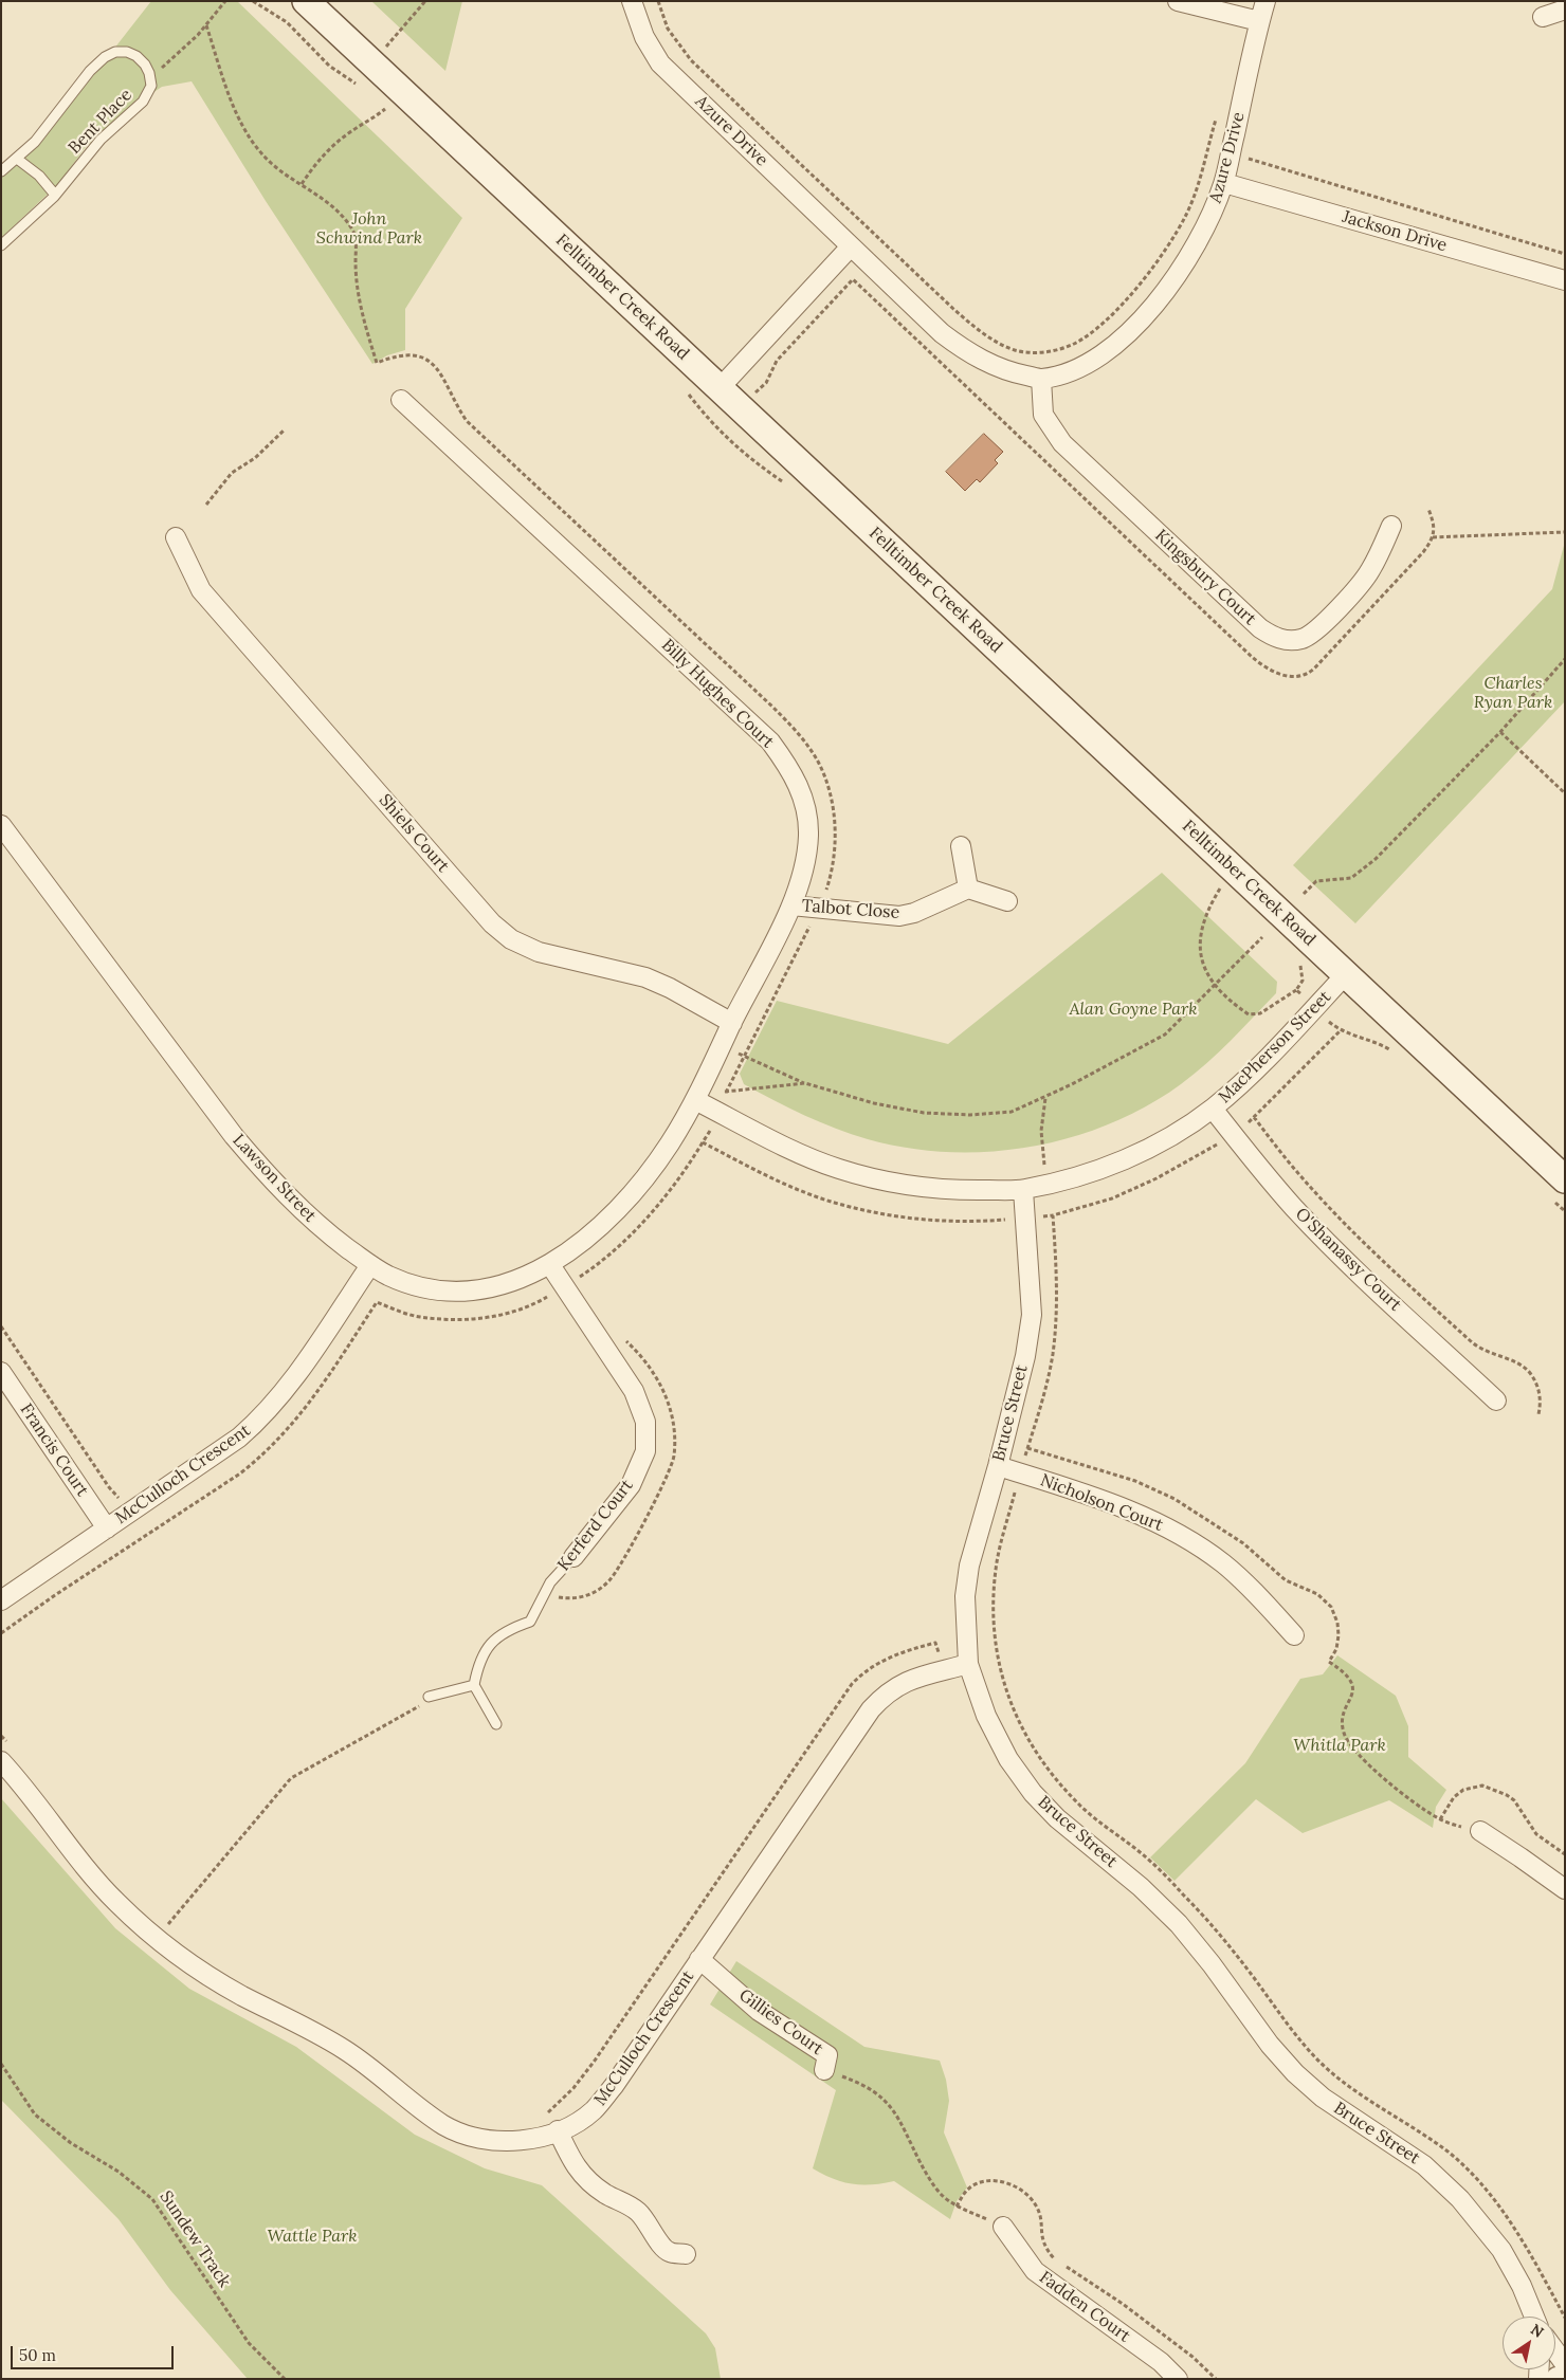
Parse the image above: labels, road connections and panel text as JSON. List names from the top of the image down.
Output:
{
  "streets": {
    "main road": ["Felltimber Creek Road"],
    "street": [
      "Azure Drive",
      "Jackson Drive",
      "Kingsbury Court",
      "Billy Hughes Court",
      "Shiels Court",
      "Talbot Close",
      "MacPherson Street",
      "Lawson Street",
      "O'Shanassy Court",
      "Bruce Street",
      "Francis Court",
      "McCulloch Crescent",
      "Nicholson Court",
      "Kerferd Court",
      "Gillies Court",
      "Fadden Court"
    ],
    "lane": ["Bent Place"],
    "path": ["Sundew Track"]
  },
  "crossings": [
    ["Azure Drive", "Jackson Drive"],
    ["Azure Drive", "Kingsbury Court"],
    ["Felltimber Creek Road", "MacPherson Street"],
    ["Billy Hughes Court", "Shiels Court"],
    ["Billy Hughes Court", "Talbot Close"],
    ["Billy Hughes Court", "MacPherson Street"],
    ["Billy Hughes Court", "Lawson Street"],
    ["MacPherson Street", "Lawson Street"],
    ["MacPherson Street", "O'Shanassy Court"],
    ["MacPherson Street", "Bruce Street"],
    ["Lawson Street", "McCulloch Crescent"],
    ["Lawson Street", "Kerferd Court"],
    ["Bruce Street", "McCulloch Crescent"],
    ["Bruce Street", "Nicholson Court"],
    ["Francis Court", "McCulloch Crescent"],
    ["McCulloch Crescent", "Gillies Court"]
  ],
  "parks": [
    "John Schwind Park",
    "Charles Ryan Park",
    "Alan Goyne Park",
    "Whitla Park",
    "Wattle Park"
  ],
  "scale_bar": "50 m",
  "north": "top right"
}
